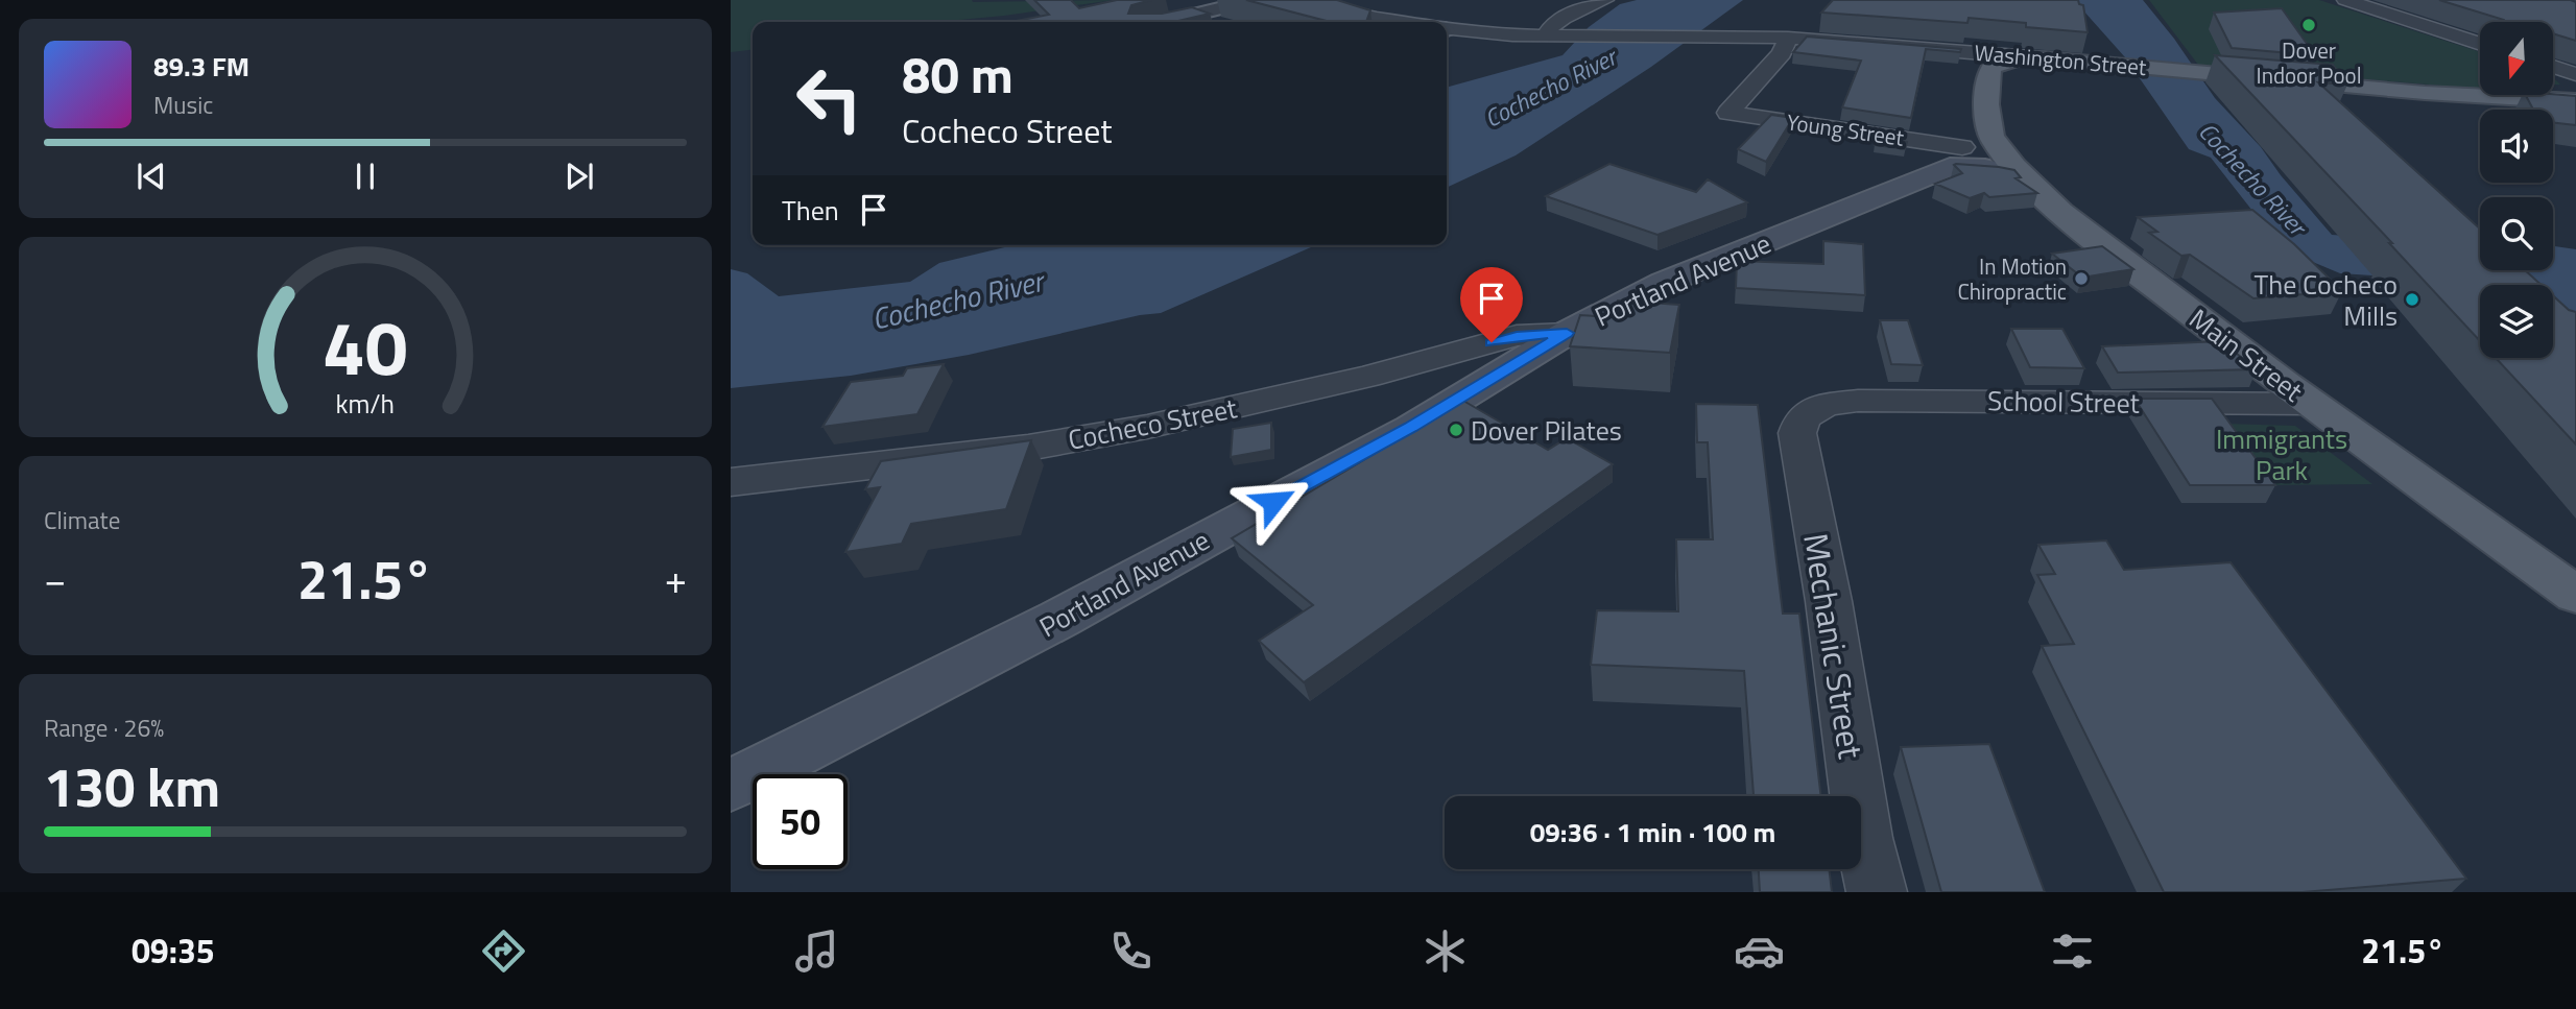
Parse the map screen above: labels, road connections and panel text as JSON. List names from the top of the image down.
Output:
{
  "streets": {
    "main road": ["Washington Street", "Portland Avenue", "Main Street"],
    "street": [
      "Young Street",
      "School Street",
      "Cocheco Street",
      "Mechanic Street"
    ]
  },
  "crossings": [
    ["Washington Street", "Young Street"],
    ["Young Street", "Portland Avenue"],
    ["Portland Avenue", "Main Street"],
    ["Portland Avenue", "Cocheco Street"],
    ["Main Street", "School Street"],
    ["School Street", "Mechanic Street"]
  ],
  "water": ["Cochecho River"],
  "parks": ["Immigrants Park"],
  "places": [
    "Dover Indoor Pool",
    "In Motion Chiropractic",
    "The Cocheco Mills",
    "Dover Pilates"
  ],
  "north": "bottom",
  "page": {
    "turn": ["80 m", "Cocheco Street"],
    "song": ["89.3 FM", "Music"],
    "then": "Then",
    "tile": [
      "Climate",
      ["Range · 26%", "130 km"]
    ],
    "heat": ["−", "21.5°", "+"],
    "limit": "50",
    "trip": "09:36 · 1 min · 100 m",
    "tabs": ["09:35", "21.5°"],
    "gauge": ["40", "km/h"]
  }
}
